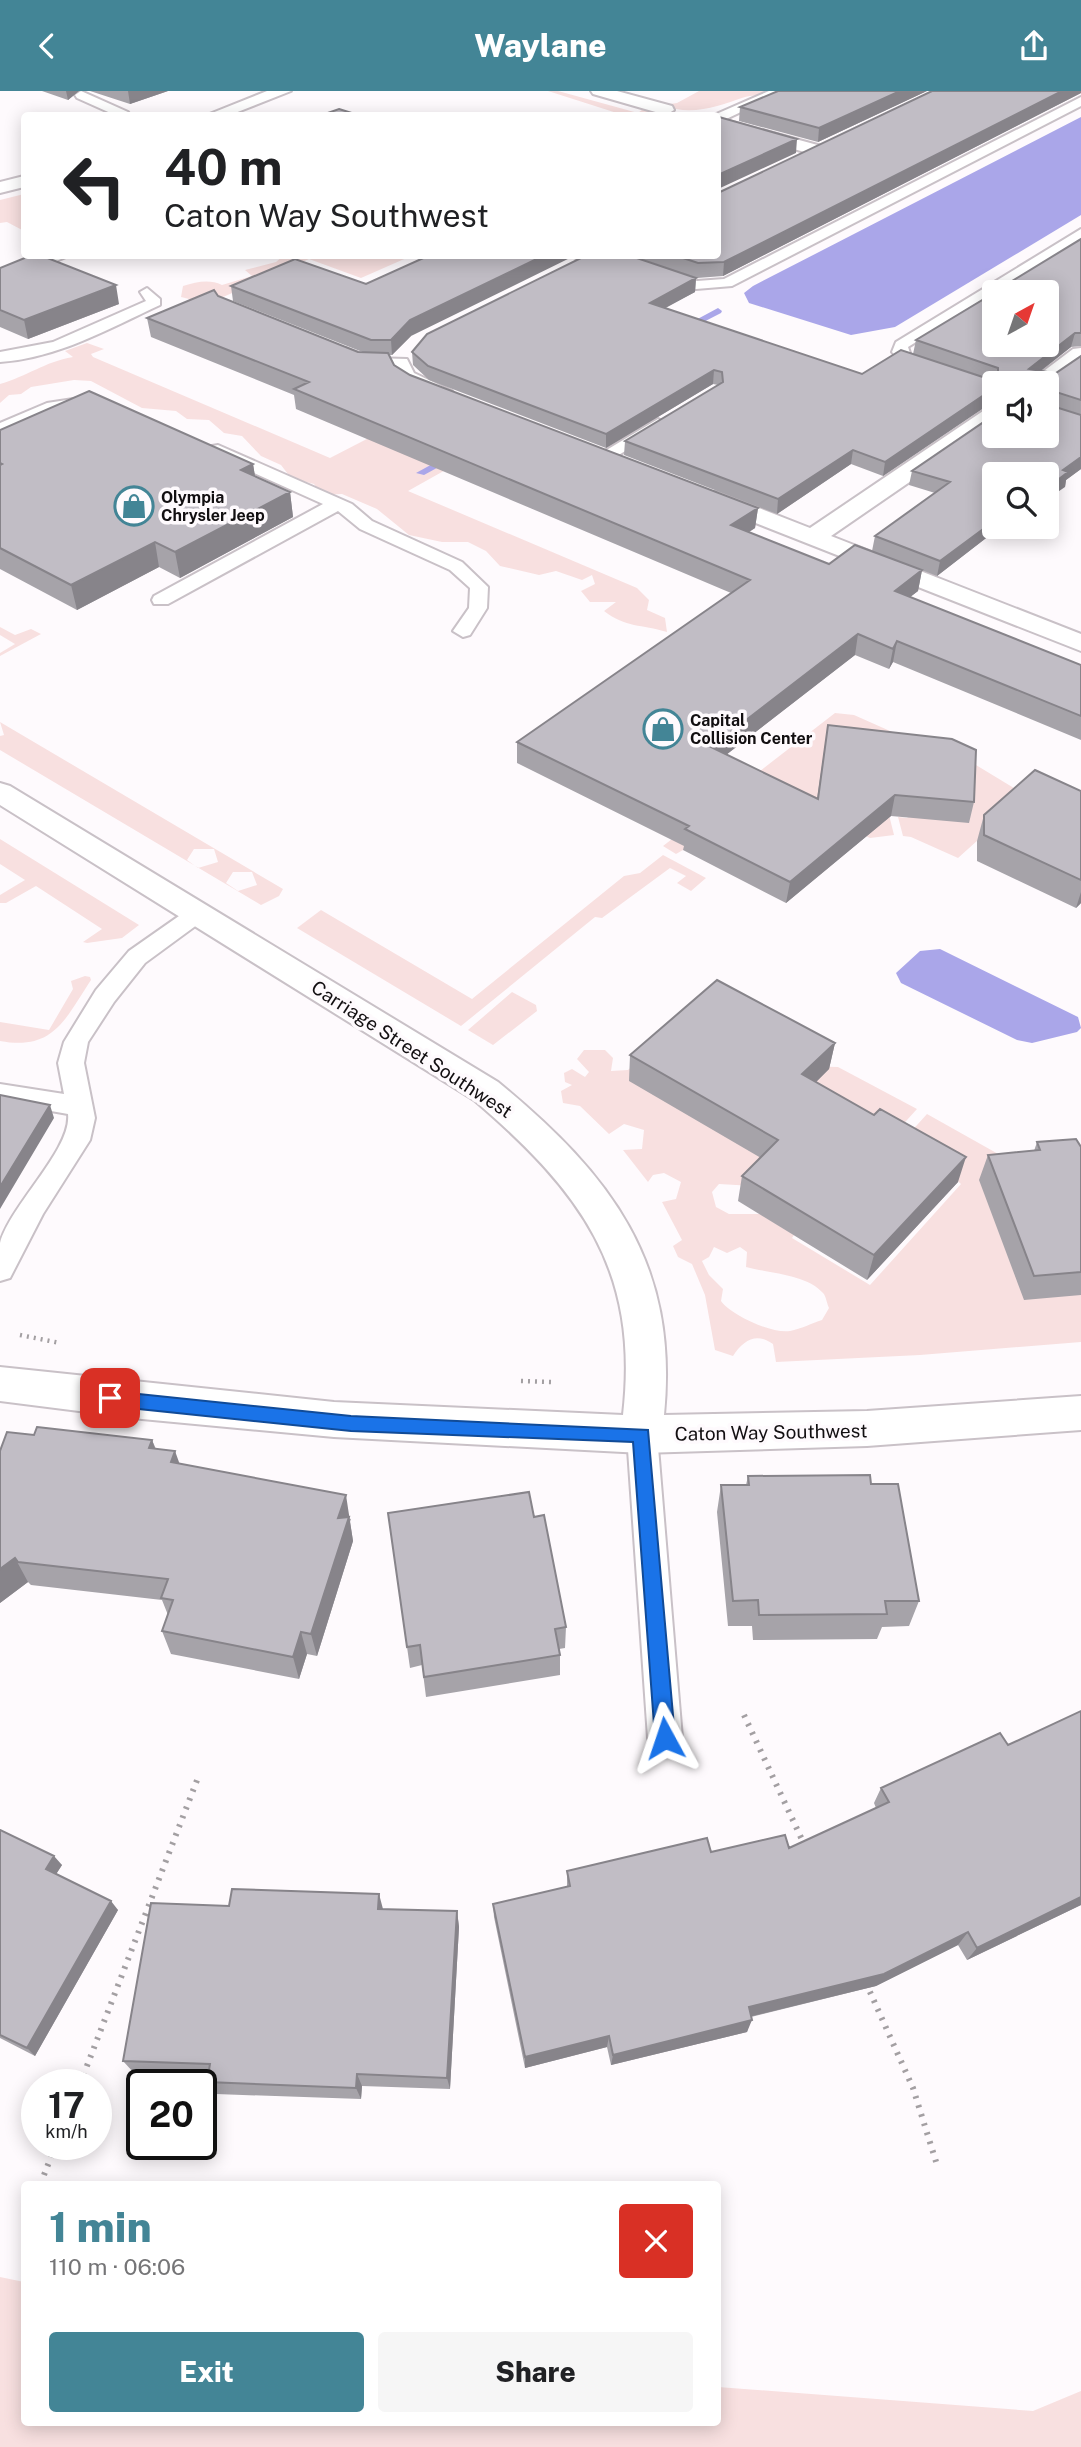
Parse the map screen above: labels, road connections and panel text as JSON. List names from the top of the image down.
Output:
{
  "streets": {
    "street": ["Carriage Street Southwest", "Caton Way Southwest"]
  },
  "crossings": [
    ["Carriage Street Southwest", "Caton Way Southwest"]
  ],
  "places": {
    "shop": ["Olympia Chrysler Jeep", "Capital Collision Center"]
  },
  "north": "top right",
  "page": {
    "header": "Waylane",
    "turn": ["40 m", "Caton Way Southwest"],
    "speed": "17 km/h",
    "limit": "20",
    "heading": ["1 min", "110 m · 06:06"],
    "buttons": ["Exit", "Share"]
  }
}
